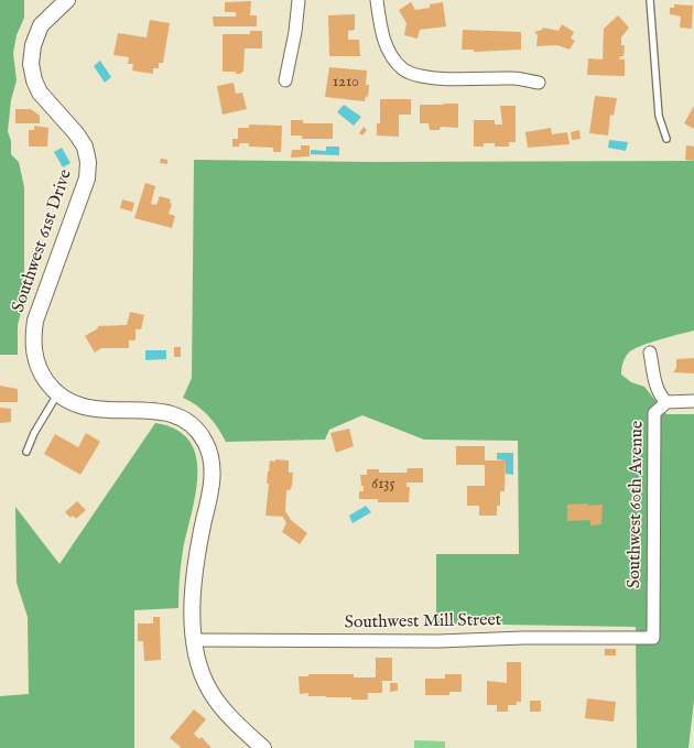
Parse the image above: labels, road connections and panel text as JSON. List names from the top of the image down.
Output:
{
  "streets": {
    "street": ["Southwest 61st Drive", "Southwest 60th Avenue", "Southwest Mill Street"]
  },
  "crossings": [
    ["Southwest 61st Drive", "Southwest Mill Street"],
    ["Southwest 60th Avenue", "Southwest Mill Street"]
  ],
  "house_numbers": ["1210", "6135"]
}
